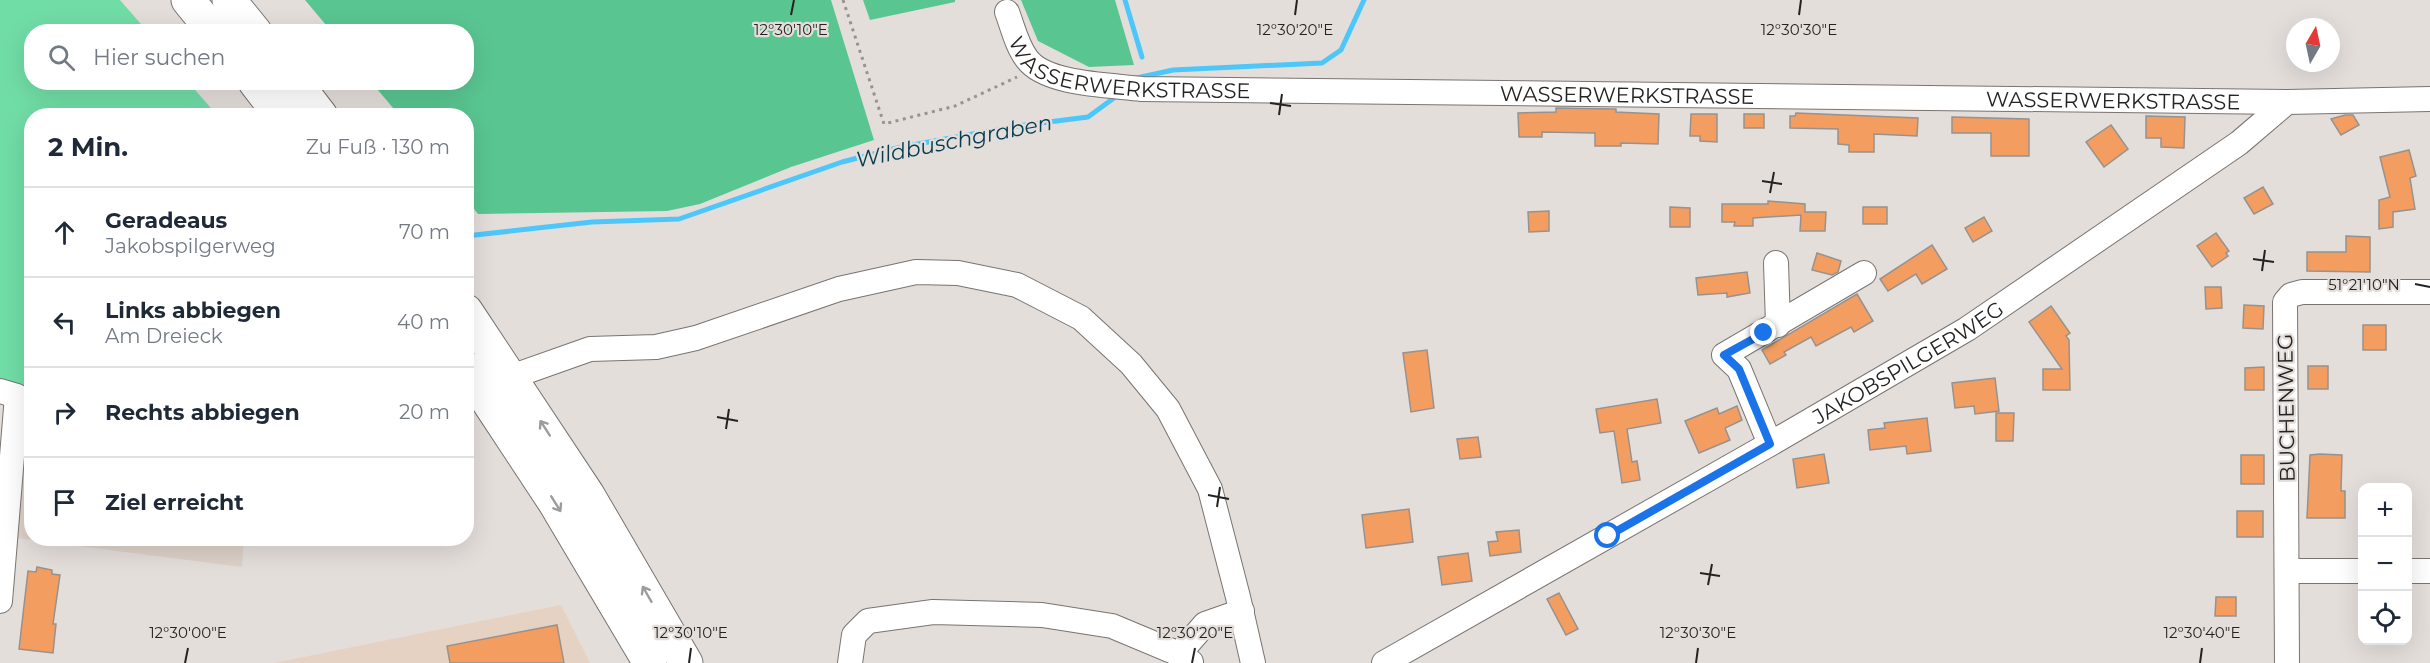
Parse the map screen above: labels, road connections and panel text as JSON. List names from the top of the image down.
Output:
{
  "streets": {
    "street": ["WASSERWERKSTRASSE", "JAKOBSPILGERWEG", "BUCHENWEG"]
  },
  "crossings": [
    ["WASSERWERKSTRASSE", "JAKOBSPILGERWEG"]
  ],
  "water": ["Wildbuschgraben"],
  "north": "top",
  "page": {
    "search": "Hier suchen",
    "heading": ["2 Min.", "Zu Fuß · 130 m"],
    "list": [
      ["Geradeaus", "Jakobspilgerweg", "70 m"],
      ["Links abbiegen", "Am Dreieck", "40 m"],
      ["Rechts abbiegen", "20 m"],
      "Ziel erreicht"
    ],
    "map_buttons": ["+", "−"]
  },
  "coordinates": [
    "12°30'10\"E",
    "12°30'20\"E",
    "12°30'30\"E",
    "51°21'10\"N",
    "12°30'00\"E",
    "12°30'40\"E"
  ]
}
